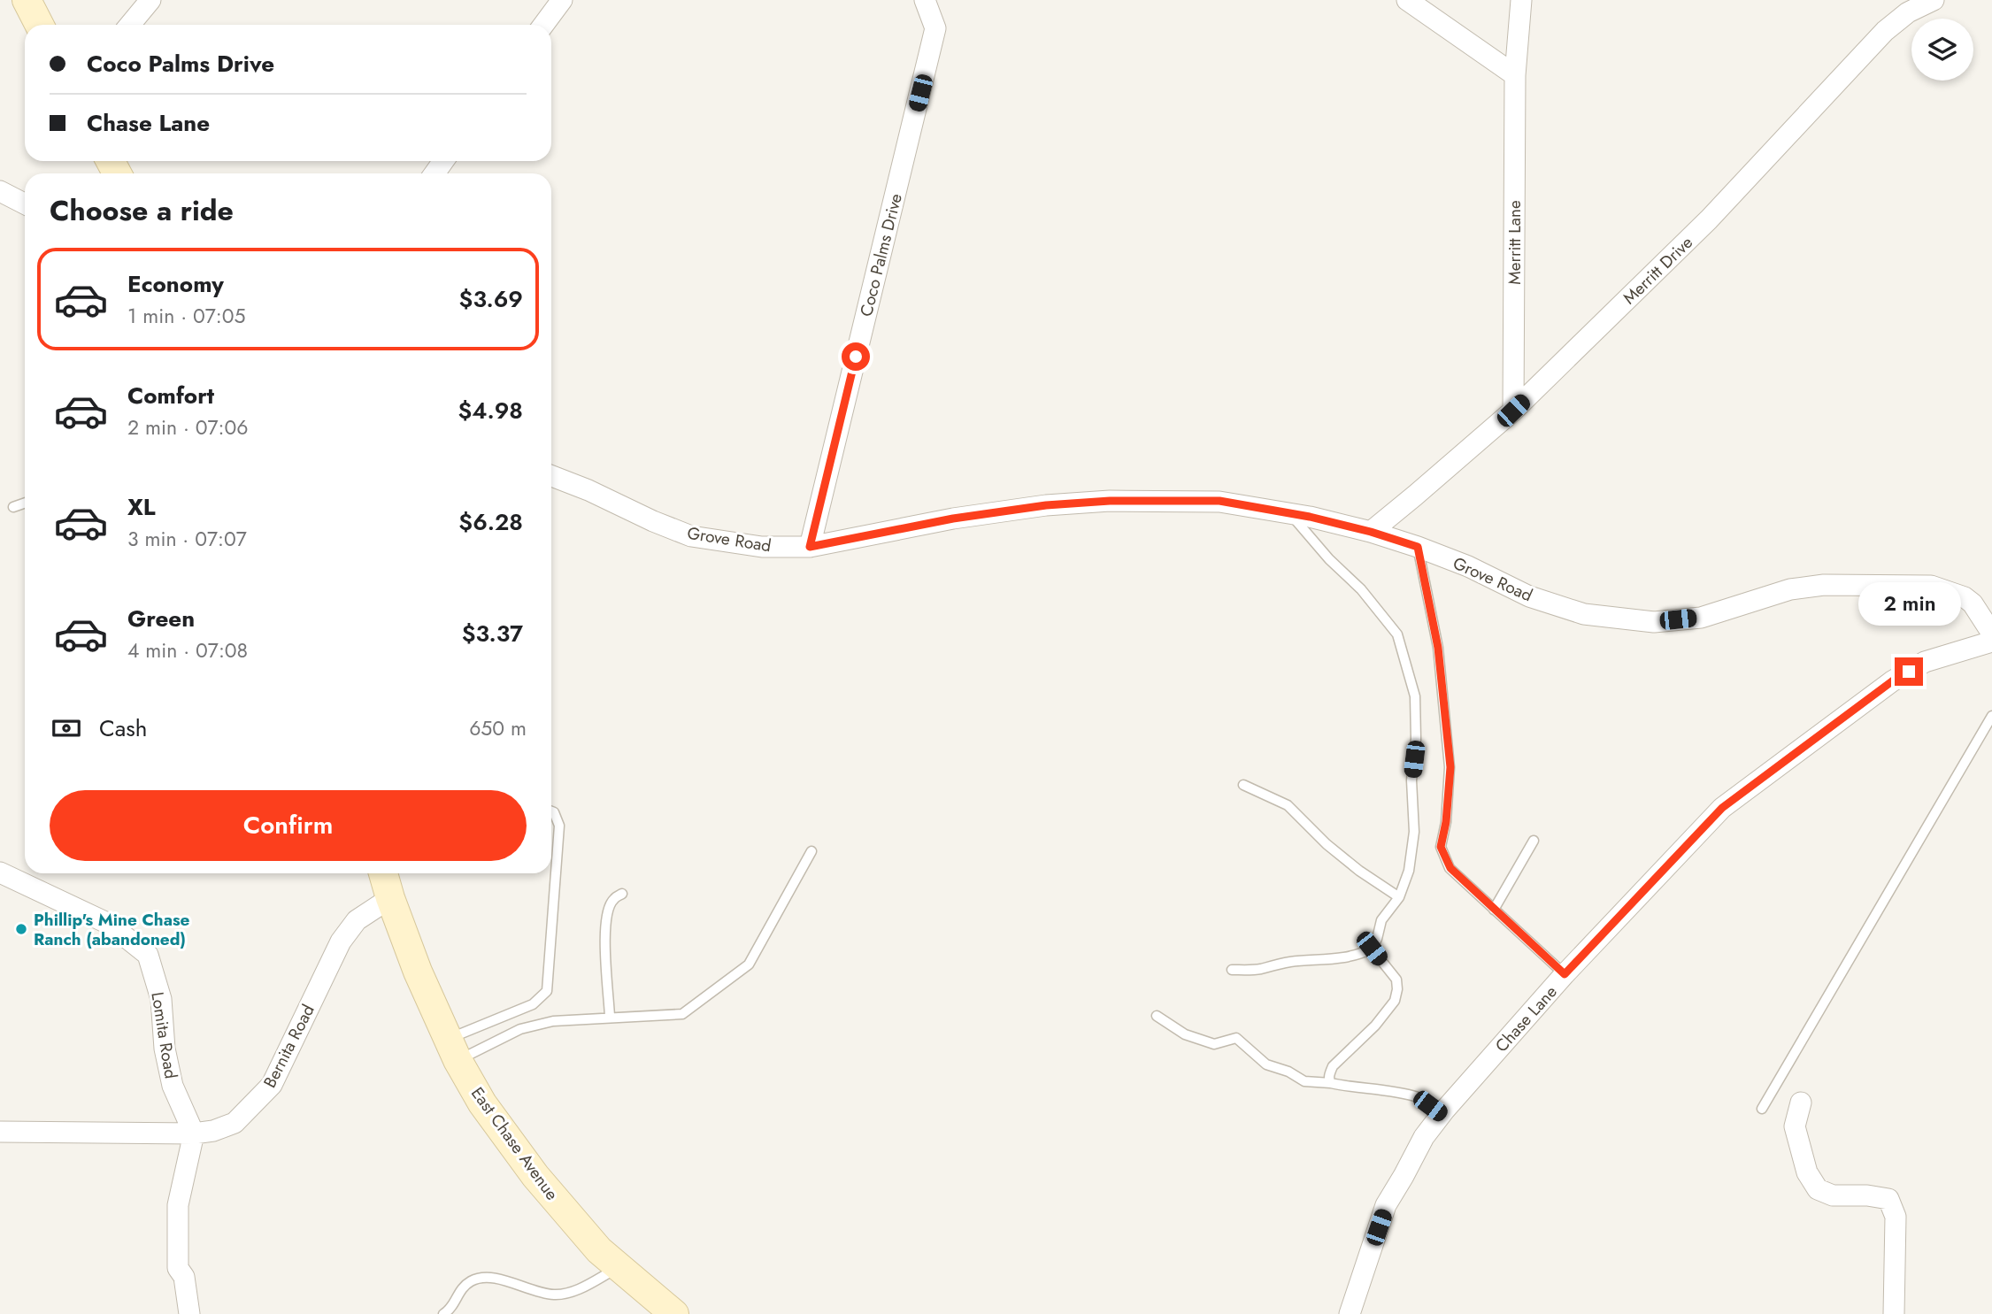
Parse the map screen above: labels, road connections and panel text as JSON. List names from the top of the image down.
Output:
{
  "streets": {
    "main road": ["East Chase Avenue"],
    "street": [
      "Merritt Lane",
      "Coco Palms Drive",
      "Merritt Drive",
      "Grove Road",
      "Chase Lane",
      "Lomita Road",
      "Bernita Road"
    ]
  },
  "crossings": [
    ["Merritt Lane", "Merritt Drive"],
    ["Coco Palms Drive", "Grove Road"],
    ["Merritt Drive", "Grove Road"],
    ["Lomita Road", "Bernita Road"],
    ["Bernita Road", "East Chase Avenue"]
  ],
  "places": ["Phillip's Mine Chase Ranch (abandoned)"],
  "page": {
    "banner": ["Coco Palms Drive", "Chase Lane"],
    "heading": "Choose a ride",
    "list": [
      {
        "name": "Economy",
        "note": "1 min · 07:05",
        "value": "$3.69"
      },
      {
        "name": "Comfort",
        "note": "2 min · 07:06",
        "value": "$4.98"
      },
      {
        "name": "XL",
        "note": "3 min · 07:07",
        "value": "$6.28"
      },
      {
        "name": "Green",
        "note": "4 min · 07:08",
        "value": "$3.37"
      }
    ],
    "bubble": "2 min",
    "pay": ["Cash", "650 m"],
    "buttons": "Confirm"
  }
}
